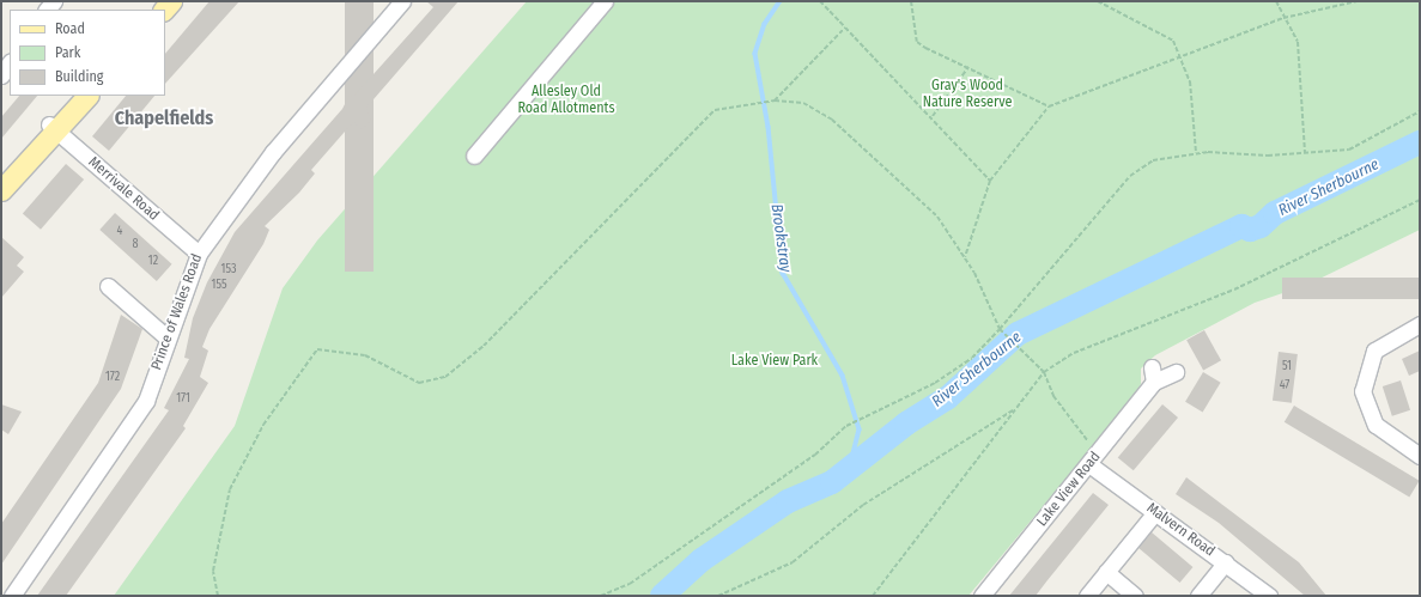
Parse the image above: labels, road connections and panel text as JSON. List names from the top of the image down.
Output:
{
  "streets": {
    "street": [
      "Merrivale Road",
      "Prince of Wales Road",
      "Lake View Road",
      "Malvern Road"
    ]
  },
  "crossings": [
    ["Merrivale Road", "Prince of Wales Road"],
    ["Lake View Road", "Malvern Road"]
  ],
  "districts": ["Chapelfields"],
  "water": ["River Sherbourne", "Brookstray"],
  "parks": ["Gray's Wood Nature Reserve", "Allesley Old Road Allotments", "Lake View Park"],
  "house_numbers": [
    "4",
    "8",
    "12",
    "153",
    "155",
    "51",
    "172",
    "47",
    "171"
  ],
  "legend": ["Road", "Park", "Building"]
}
